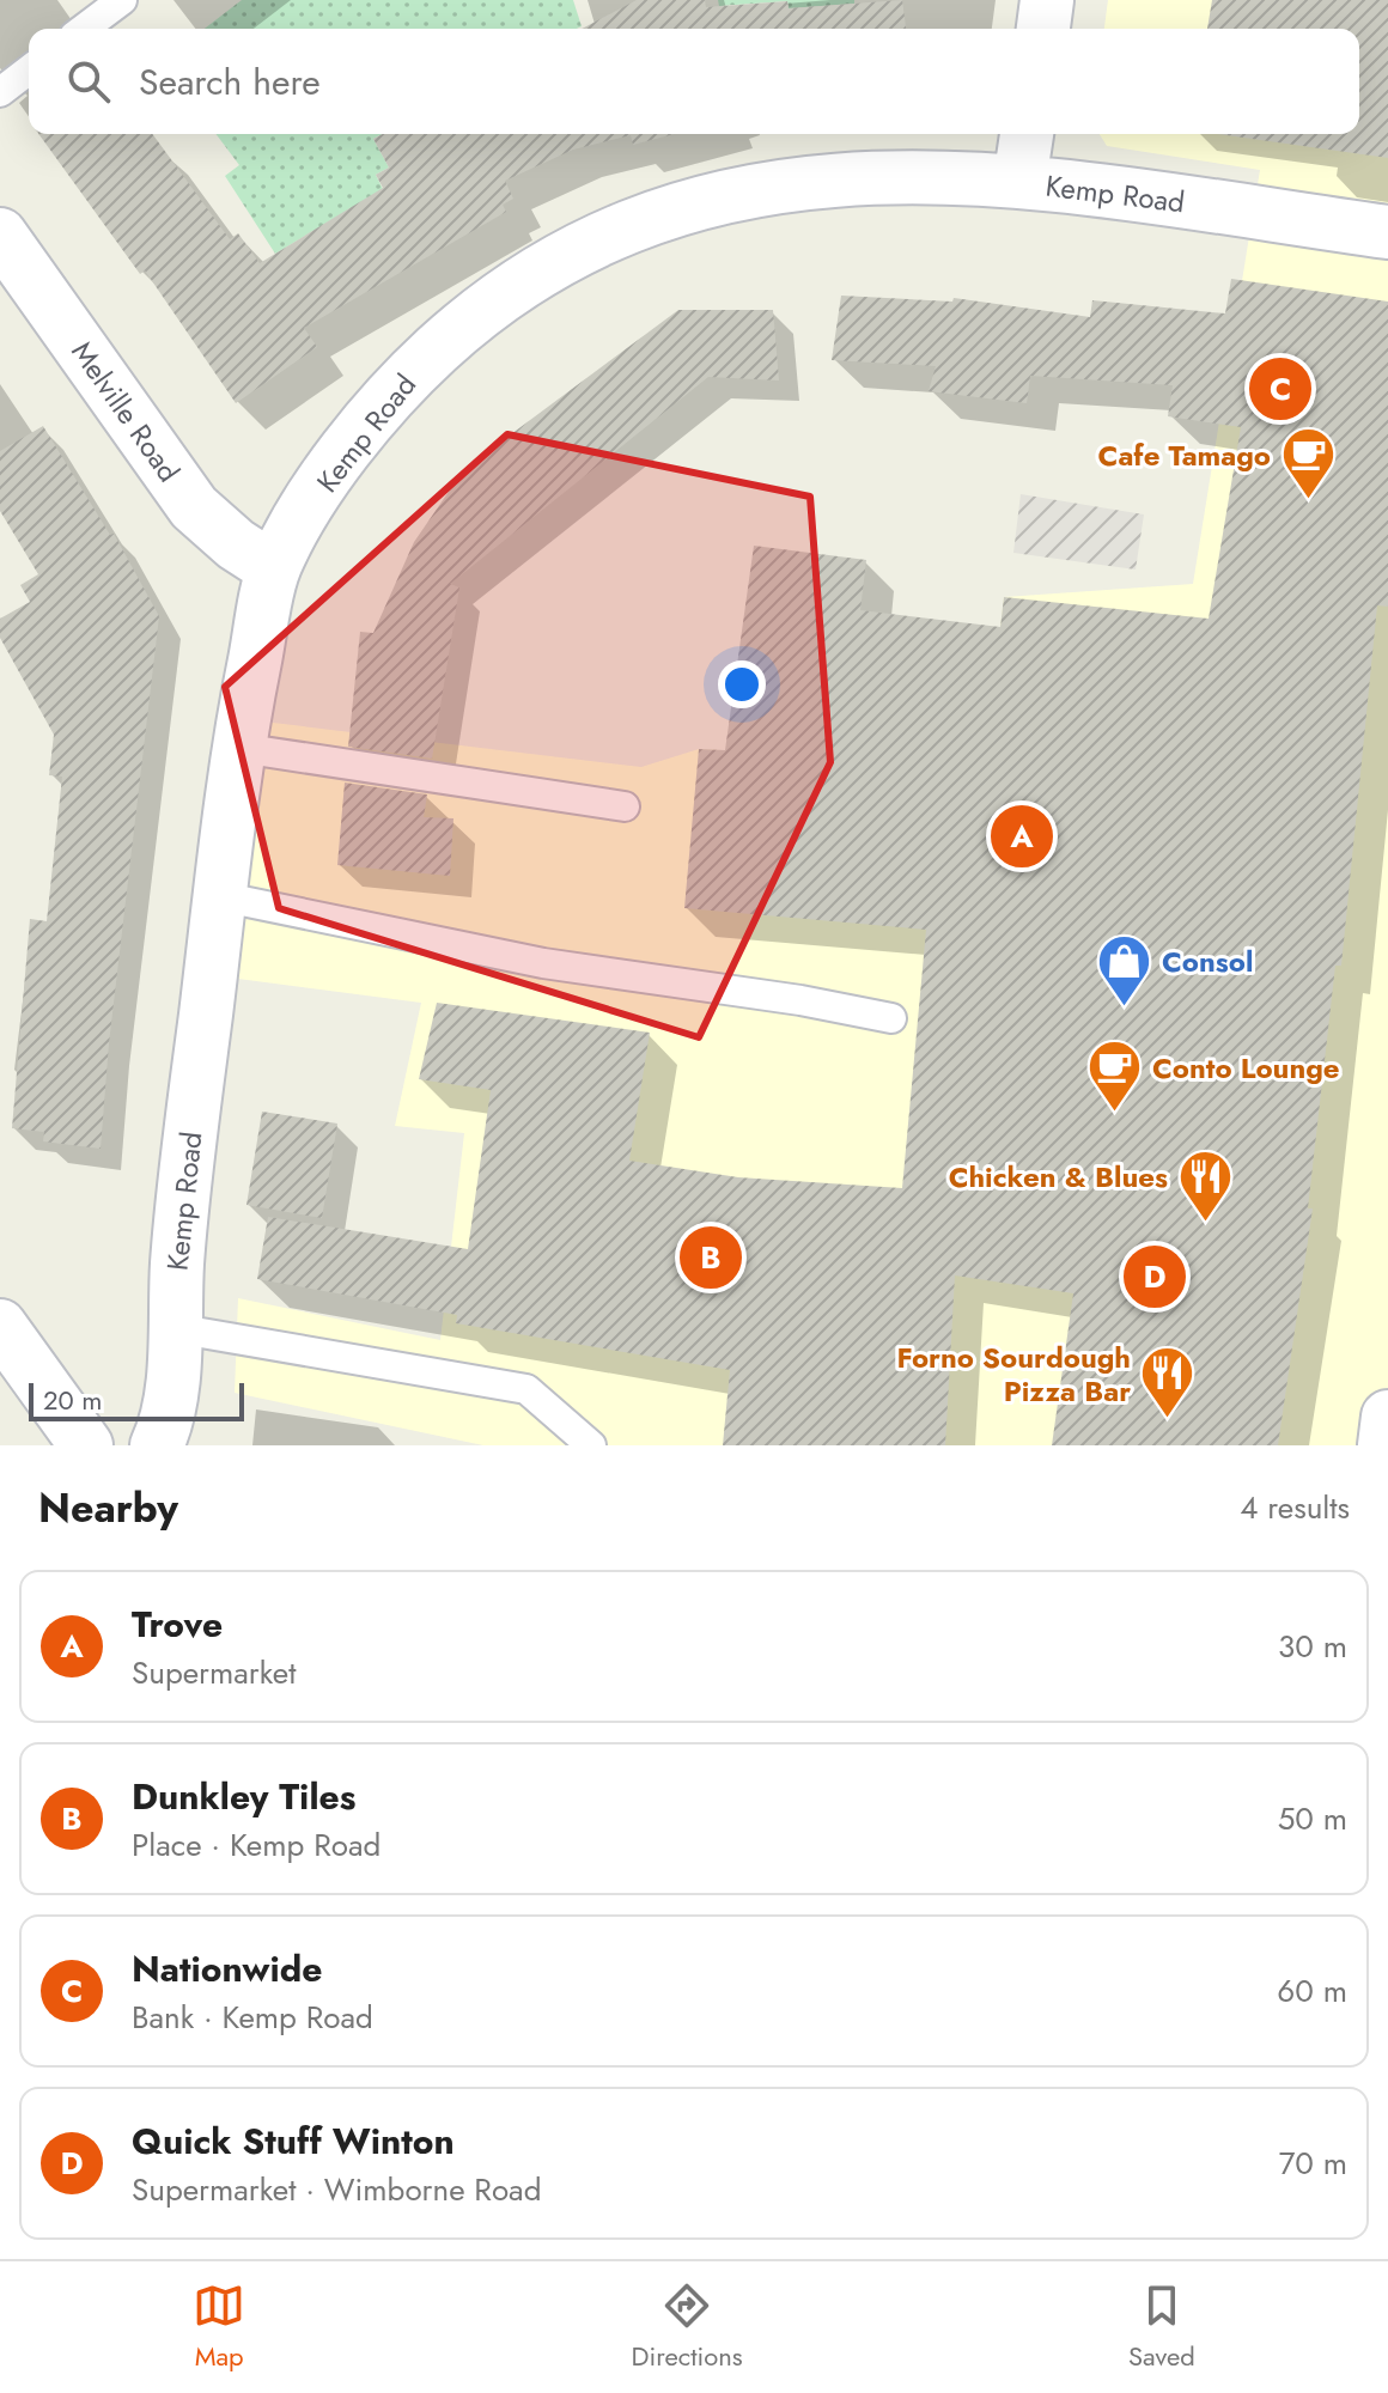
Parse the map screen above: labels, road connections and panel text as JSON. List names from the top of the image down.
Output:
{
  "streets": {
    "street": ["Kemp Road", "Melville Road"]
  },
  "crossings": [
    ["Kemp Road", "Melville Road"]
  ],
  "places": {
    "cafe": ["Cafe Tamago", "Conto Lounge"],
    "shop": ["Consol"],
    "restaurant": ["Chicken & Blues", "Forno Sourdough Pizza Bar"]
  },
  "scale_bar": "20 m",
  "page": {
    "search": "Search here",
    "pins": [
      "C",
      "A",
      "B",
      "D"
    ],
    "scale": "20 m",
    "heading": ["Nearby", "4 results"],
    "list": [
      {
        "mark": "A",
        "name": "Trove",
        "note": "Supermarket",
        "value": "30 m"
      },
      {
        "mark": "B",
        "name": "Dunkley Tiles",
        "note": "Place · Kemp Road",
        "value": "50 m"
      },
      {
        "mark": "C",
        "name": "Nationwide",
        "note": "Bank · Kemp Road",
        "value": "60 m"
      },
      {
        "mark": "D",
        "name": "Quick Stuff Winton",
        "note": "Supermarket · Wimborne Road",
        "value": "70 m"
      }
    ],
    "nav": ["Map", "Directions", "Saved"]
  }
}
